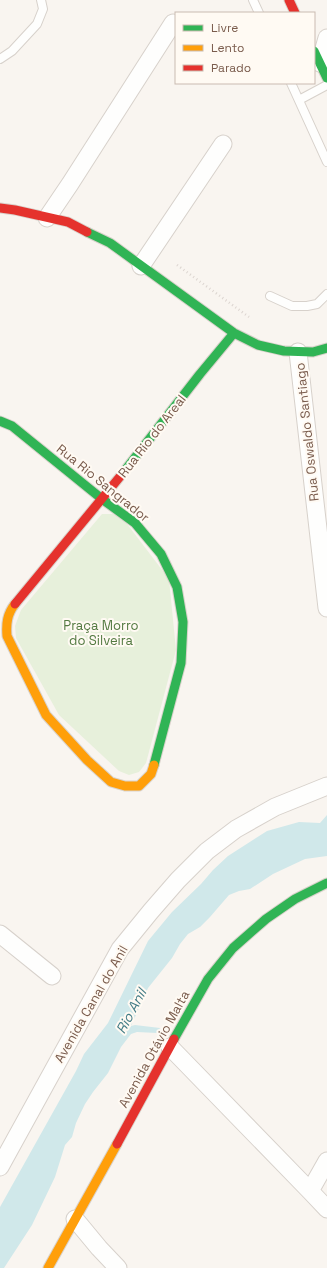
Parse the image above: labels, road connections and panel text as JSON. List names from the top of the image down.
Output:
{
  "streets": {
    "street": [
      "Rua Oswaldo Santiago",
      "Rua Rio do Areal",
      "Rua Rio Sangrador",
      "Avenida Canal do Anil",
      "Avenida Otávio Malta"
    ]
  },
  "crossings": [
    ["Rua Rio do Areal", "Rua Rio Sangrador"]
  ],
  "water": ["Rio Anil"],
  "parks": ["Praça Morro do Silveira"],
  "legend": ["Livre", "Lento", "Parado"]
}
